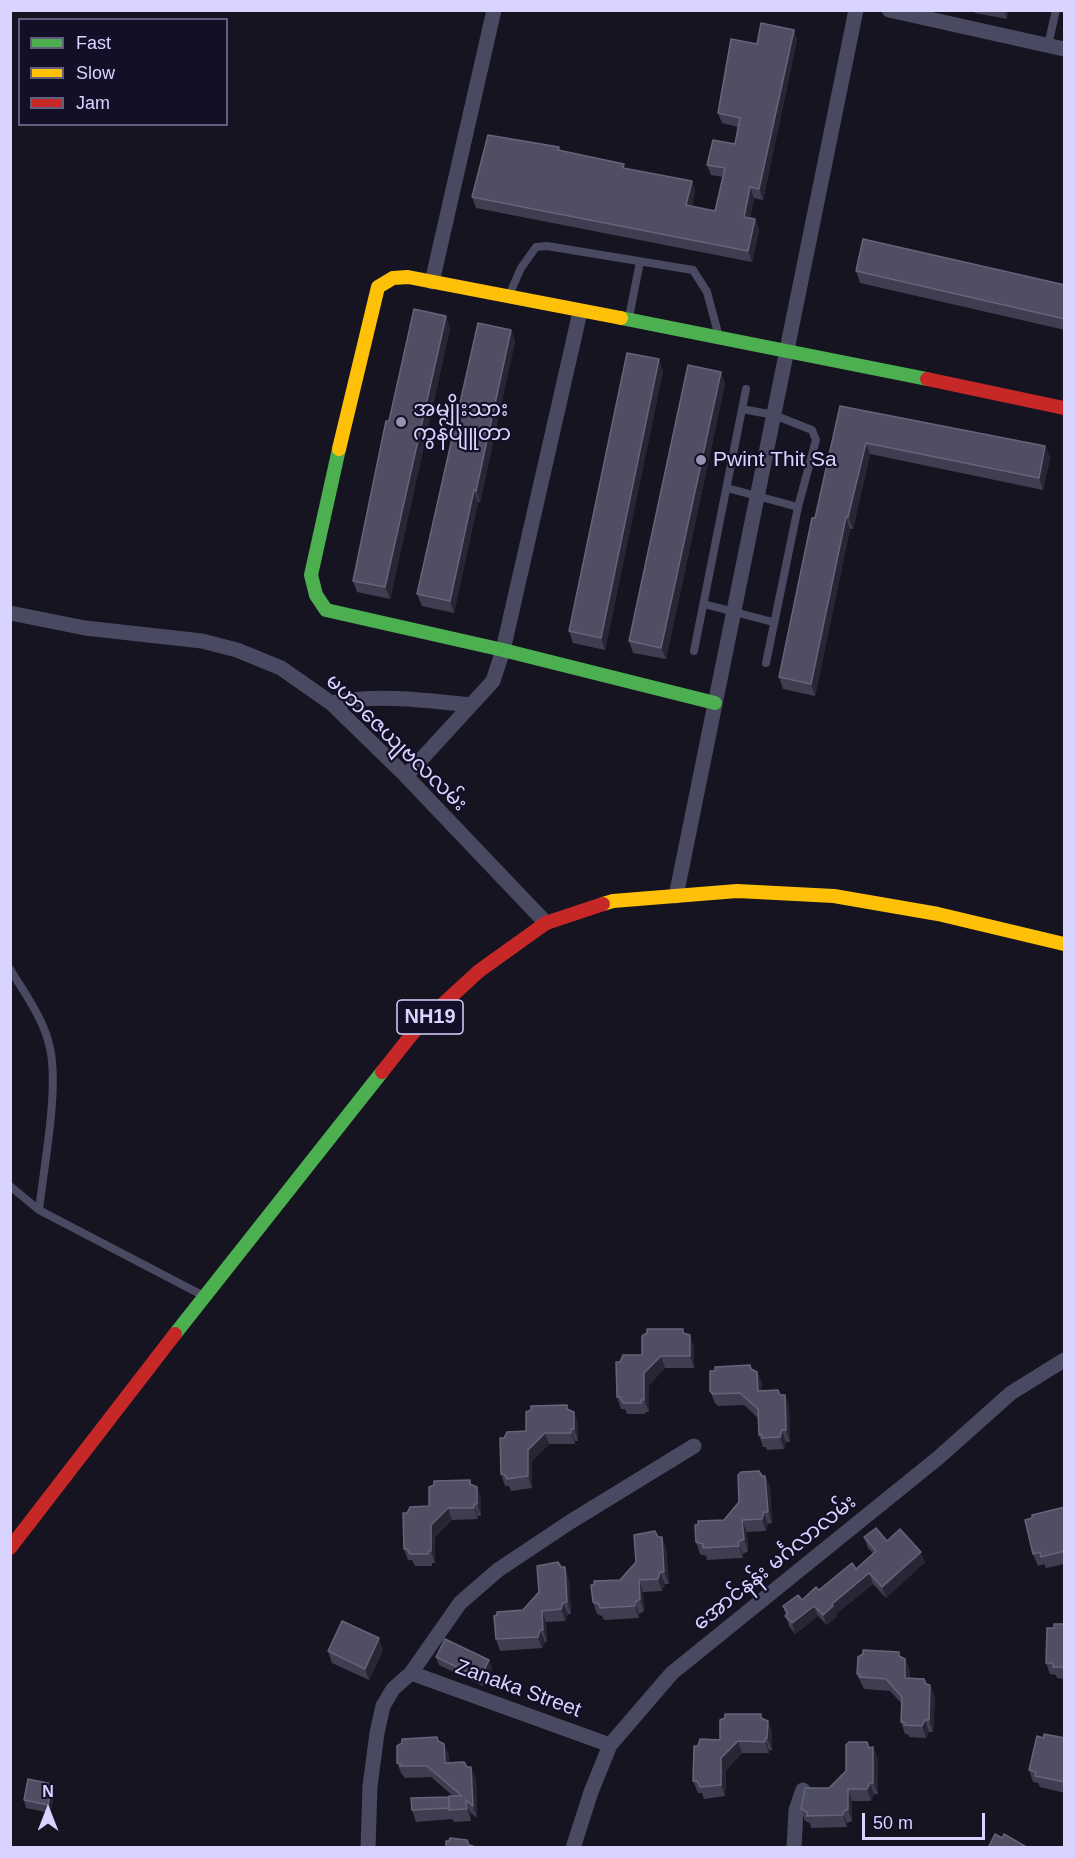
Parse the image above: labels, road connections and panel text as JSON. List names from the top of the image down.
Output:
{
  "streets": {
    "main road": ["NH19"],
    "street": ["မဟာဇေယျဗလလမ်း", "အောင်နန်း မင်္ဂလာလမ်း", "Zanaka Street"]
  },
  "crossings": [
    ["မဟာဇေယျဗလလမ်း", "NH19"],
    ["အောင်နန်း မင်္ဂလာလမ်း", "Zanaka Street"]
  ],
  "places": ["အမျိုးသား ကွန်ပျူတာ", "Pwint Thit Sa"],
  "legend": ["Fast", "Slow", "Jam"],
  "scale_bar": "50 m",
  "north": "top"
}
